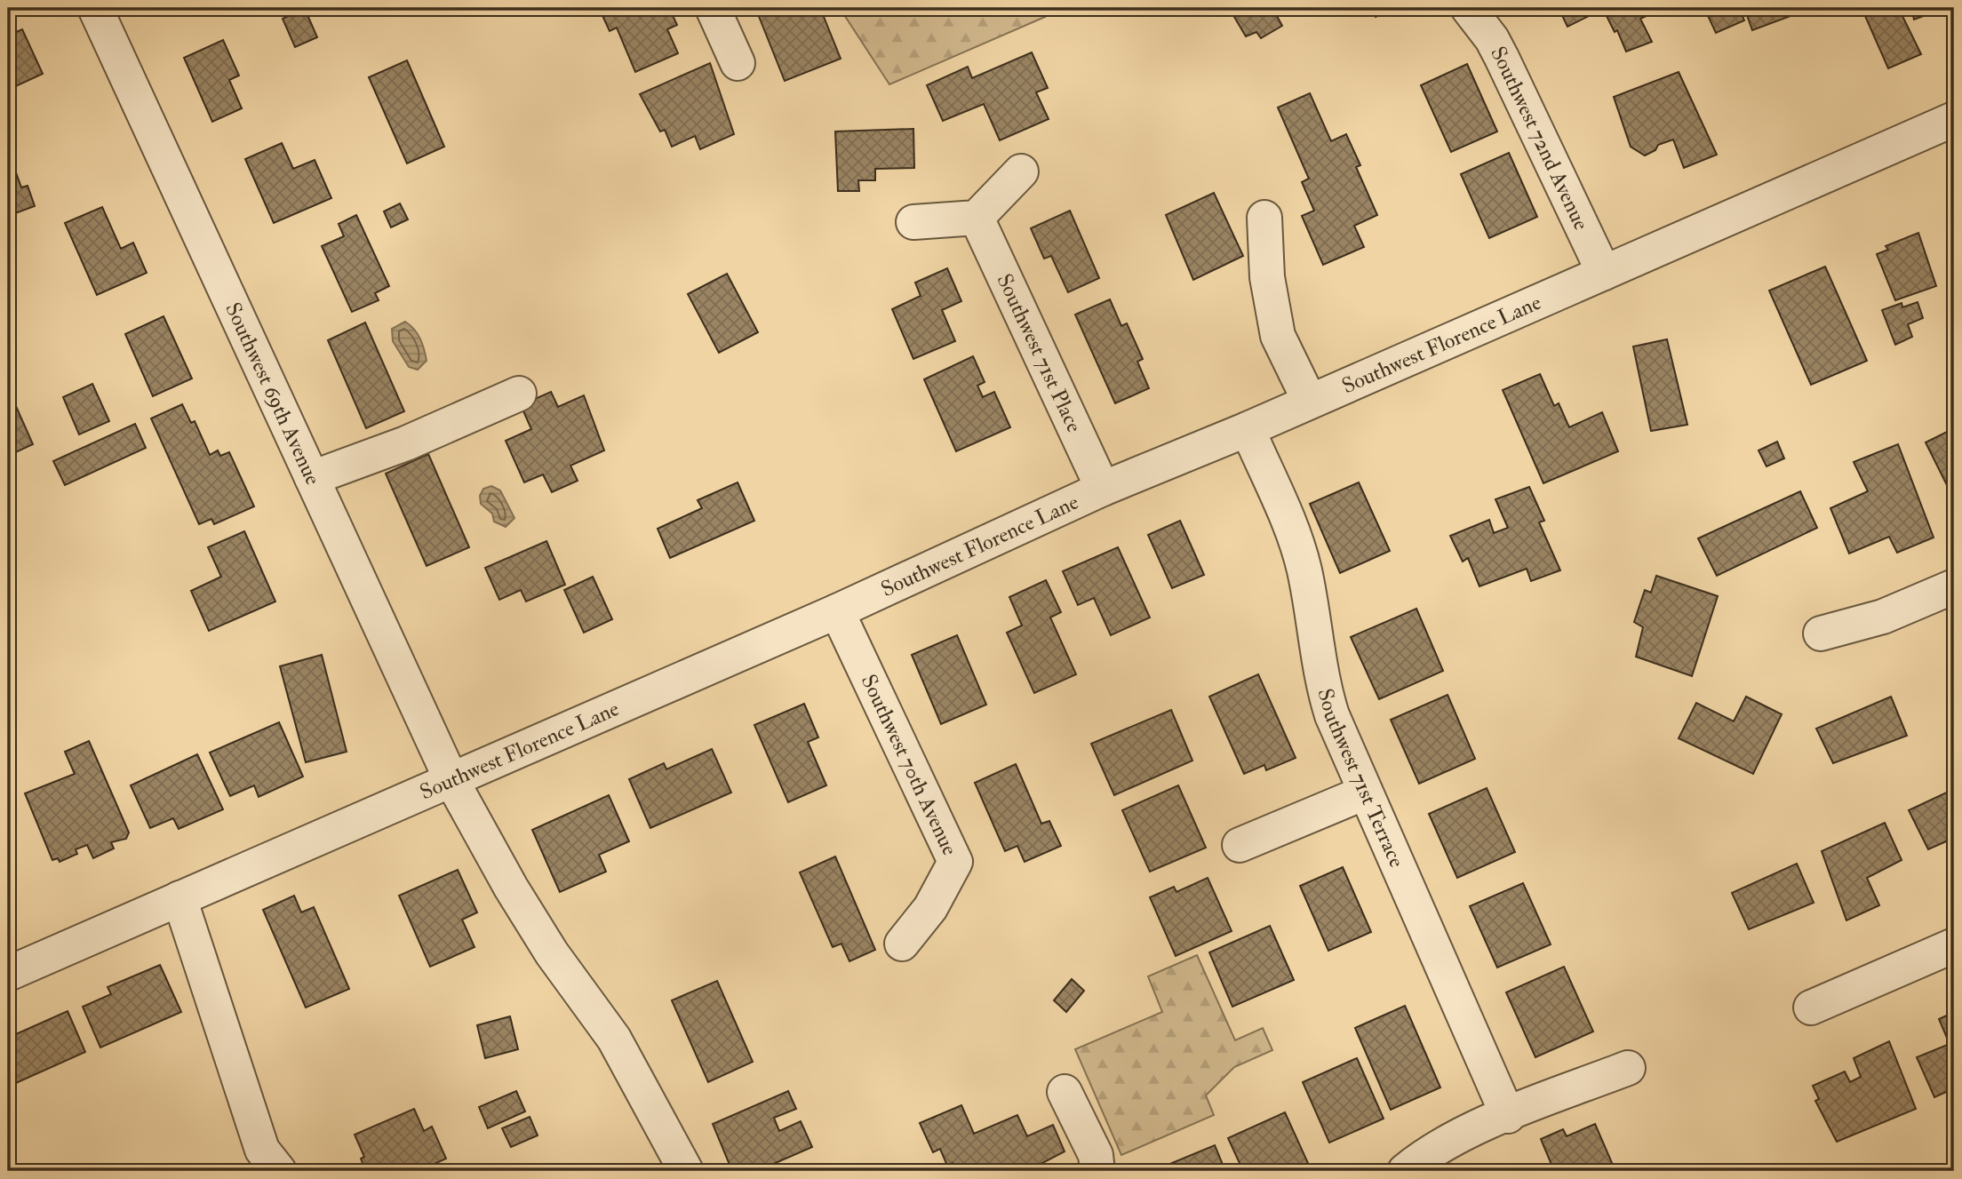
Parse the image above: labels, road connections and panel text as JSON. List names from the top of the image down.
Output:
{
  "streets": {
    "street": [
      "Southwest 72nd Avenue",
      "Southwest Florence Lane",
      "Southwest 71st Place",
      "Southwest 69th Avenue",
      "Southwest 70th Avenue",
      "Southwest 71st Terrace"
    ]
  },
  "crossings": [
    ["Southwest 72nd Avenue", "Southwest Florence Lane"],
    ["Southwest Florence Lane", "Southwest 71st Place"],
    ["Southwest Florence Lane", "Southwest 69th Avenue"],
    ["Southwest Florence Lane", "Southwest 70th Avenue"],
    ["Southwest Florence Lane", "Southwest 71st Terrace"]
  ]
}
